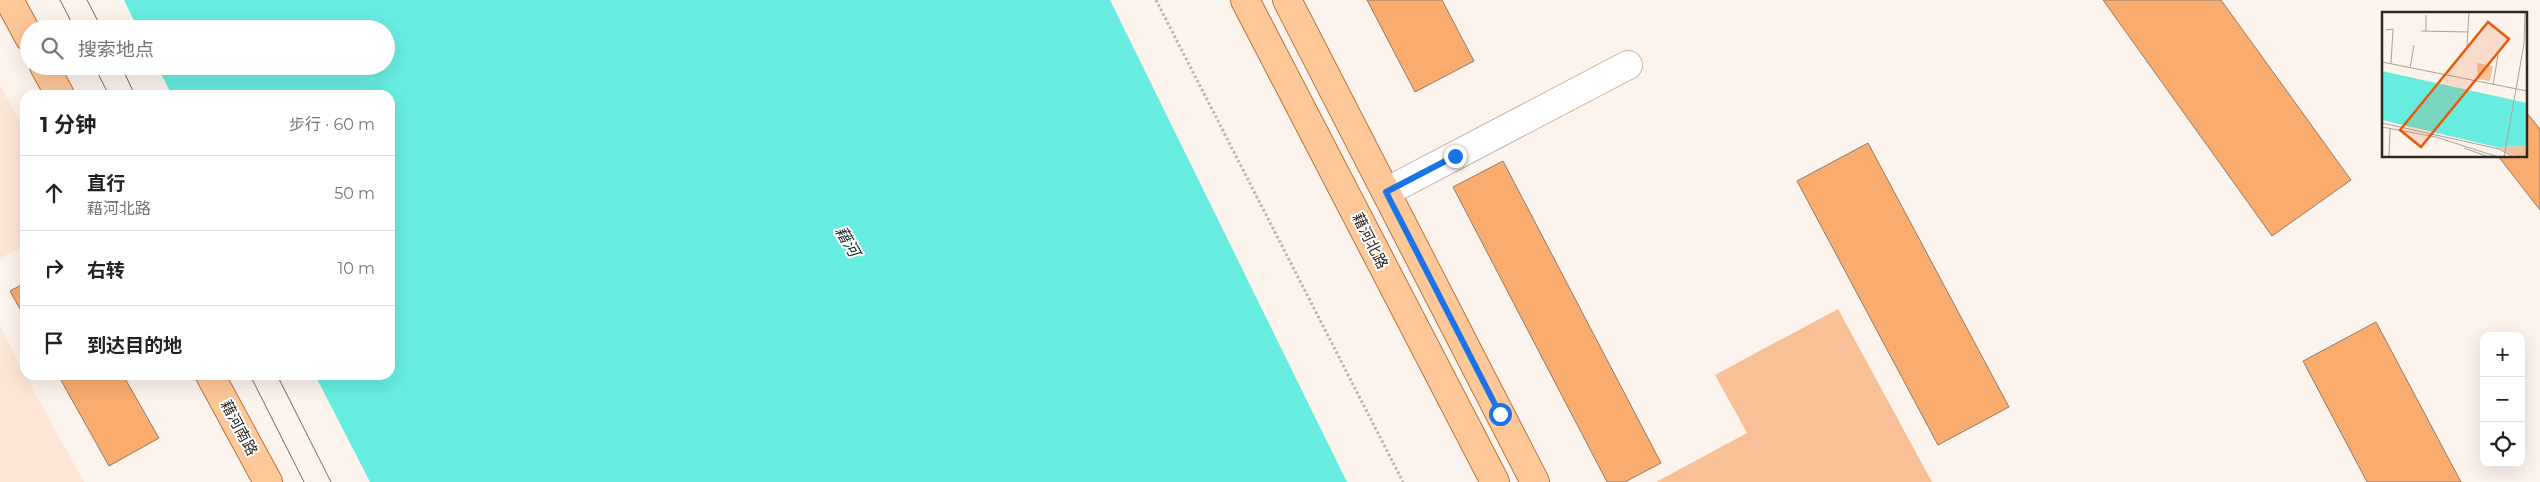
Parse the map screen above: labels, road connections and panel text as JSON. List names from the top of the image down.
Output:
{
  "streets": {
    "main road": ["藉河北路", "藉河南路"]
  },
  "water": ["藉河"],
  "page": {
    "search": "搜索地点",
    "heading": ["1 分钟", "步行 · 60 m"],
    "list": [
      ["直行", "藉河北路", "50 m"],
      ["右转", "10 m"],
      "到达目的地"
    ],
    "map_buttons": ["+", "−"]
  }
}
